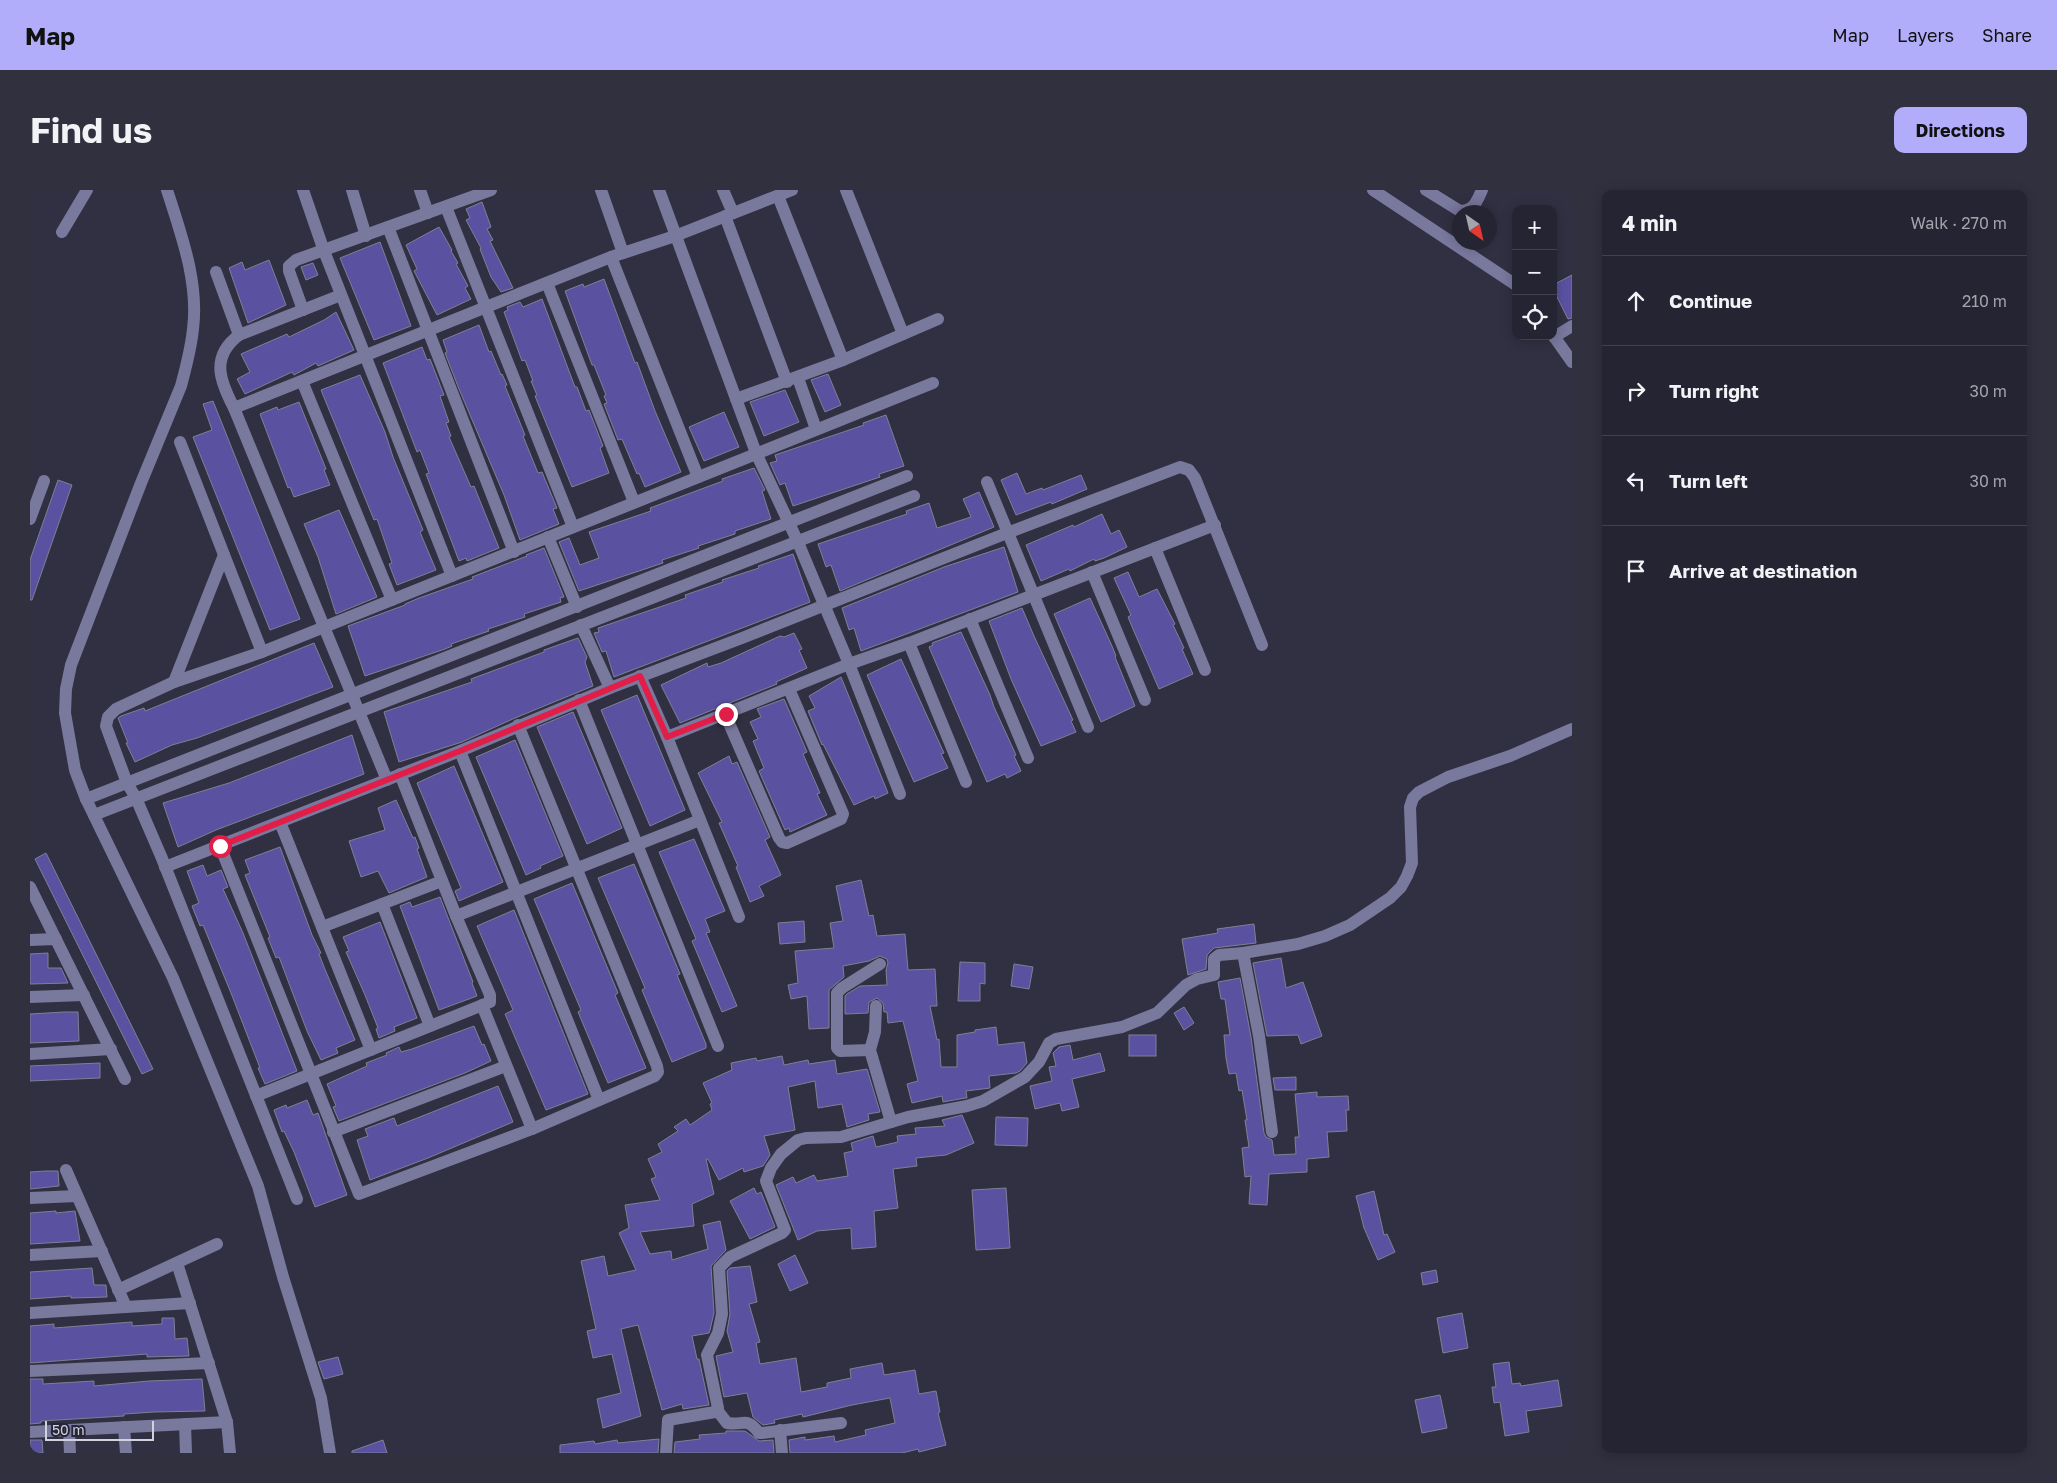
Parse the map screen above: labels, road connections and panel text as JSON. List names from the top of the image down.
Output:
{
  "scale_bar": "50 m",
  "north": "bottom right",
  "page": {
    "header": "Map",
    "nav": ["Map", "Layers", "Share"],
    "buttons": "Directions",
    "title": "Find us",
    "heading": ["4 min", "Walk · 270 m"],
    "map_buttons": ["+", "−"],
    "list": [
      ["Continue", "210 m"],
      ["Turn right", "30 m"],
      ["Turn left", "30 m"],
      "Arrive at destination"
    ],
    "scale": "50 m"
  }
}
